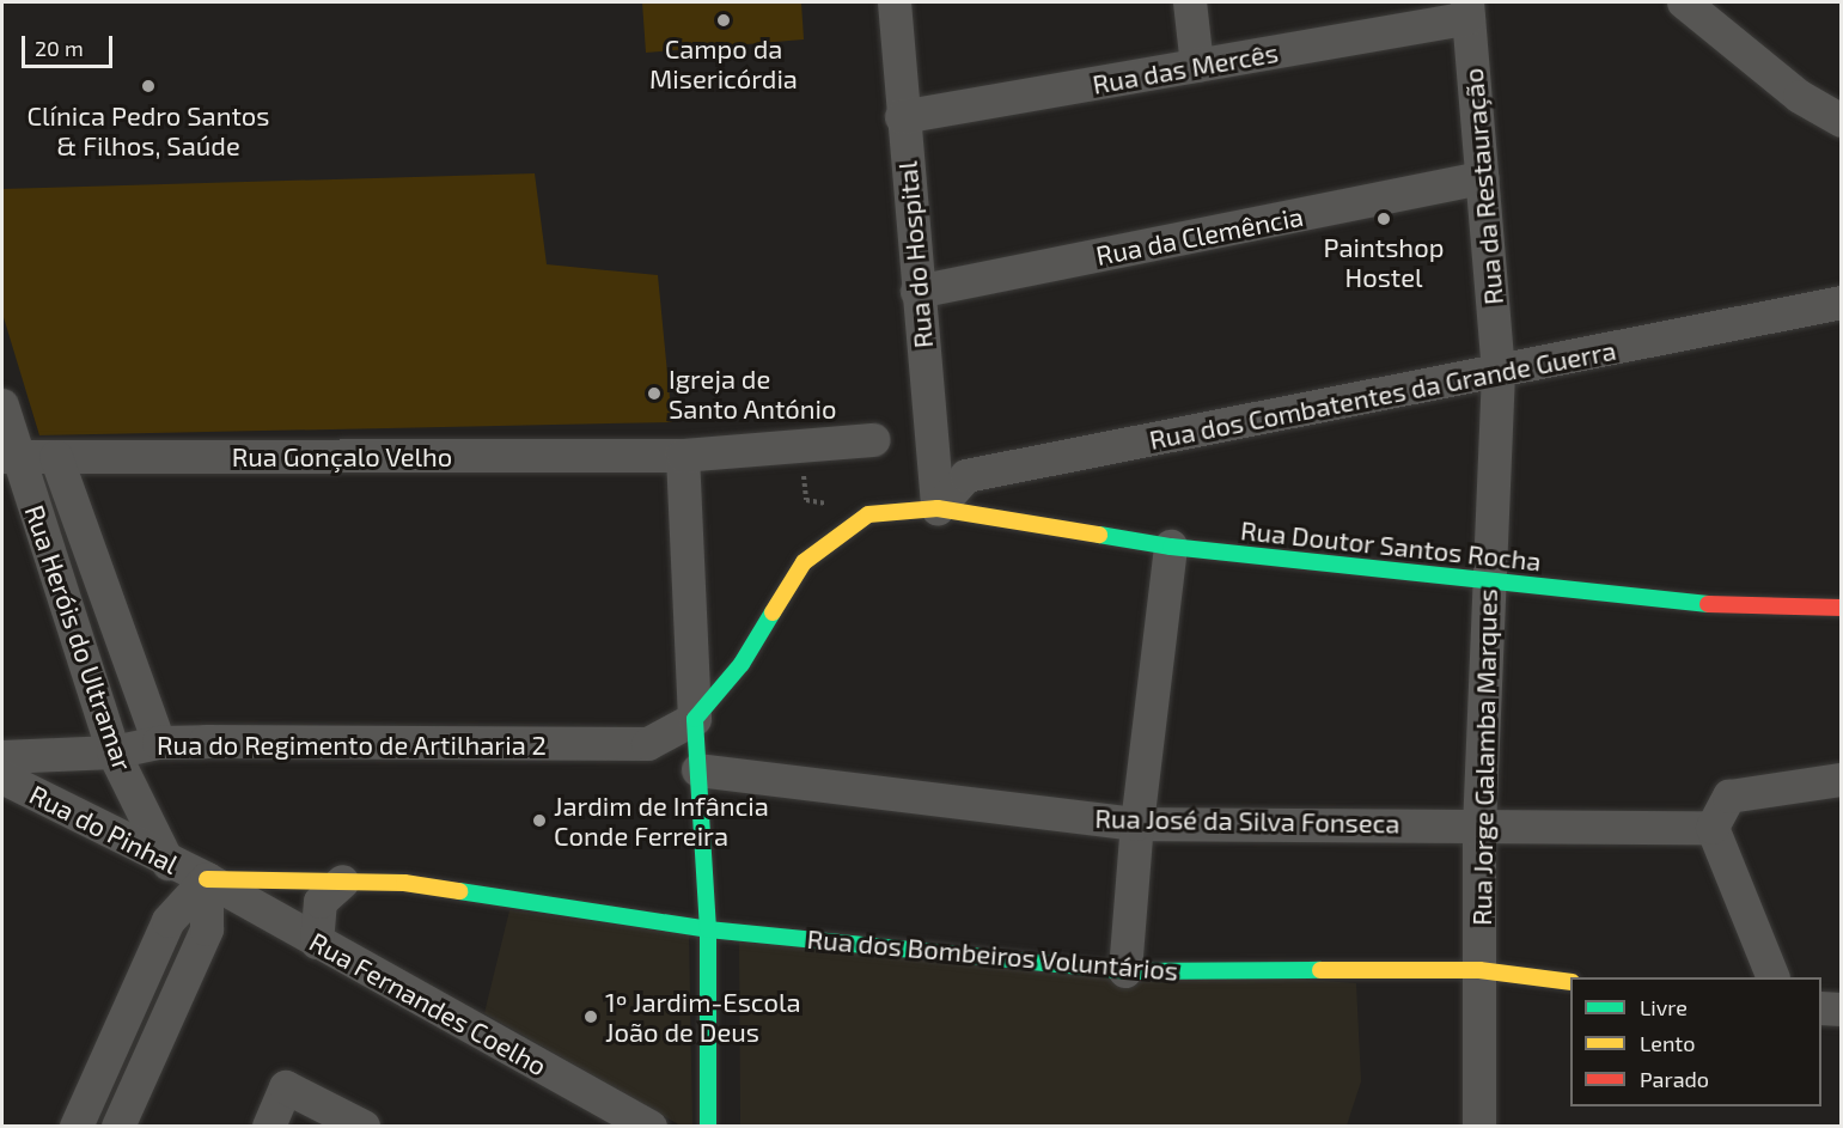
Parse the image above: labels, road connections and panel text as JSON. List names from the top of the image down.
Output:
{
  "streets": {
    "street": [
      "Rua das Mercês",
      "Rua da Restauração",
      "Rua da Clemência",
      "Rua do Hospital",
      "Rua dos Combatentes da Grande Guerra",
      "Rua Gonçalo Velho",
      "Rua Doutor Santos Rocha",
      "Rua Heróis do Ultramar",
      "Rua do Regimento de Artilharia 2",
      "Rua Jorge Galamba Marques",
      "Rua José da Silva Fonseca",
      "Rua do Pinhal",
      "Rua dos Bombeiros Voluntários",
      "Rua Fernandes Coelho"
    ]
  },
  "crossings": [
    ["Rua das Mercês", "Rua da Restauração"],
    ["Rua das Mercês", "Rua do Hospital"],
    ["Rua da Restauração", "Rua da Clemência"],
    ["Rua da Restauração", "Rua dos Combatentes da Grande Guerra"],
    ["Rua da Restauração", "Rua Jorge Galamba Marques"],
    ["Rua da Clemência", "Rua do Hospital"],
    ["Rua do Hospital", "Rua dos Combatentes da Grande Guerra"],
    ["Rua do Hospital", "Rua Doutor Santos Rocha"],
    ["Rua dos Combatentes da Grande Guerra", "Rua Doutor Santos Rocha"],
    ["Rua dos Combatentes da Grande Guerra", "Rua Jorge Galamba Marques"],
    ["Rua Gonçalo Velho", "Rua Heróis do Ultramar"],
    ["Rua Doutor Santos Rocha", "Rua Jorge Galamba Marques"],
    ["Rua Heróis do Ultramar", "Rua do Regimento de Artilharia 2"],
    ["Rua Heróis do Ultramar", "Rua do Pinhal"],
    ["Rua Jorge Galamba Marques", "Rua José da Silva Fonseca"],
    ["Rua Jorge Galamba Marques", "Rua dos Bombeiros Voluntários"],
    ["Rua do Pinhal", "Rua dos Bombeiros Voluntários"],
    ["Rua do Pinhal", "Rua Fernandes Coelho"],
    ["Rua dos Bombeiros Voluntários", "Rua Fernandes Coelho"]
  ],
  "places": [
    "Campo da Misericórdia",
    "Clínica Pedro Santos & Filhos, Saúde",
    "Paintshop Hostel",
    "Igreja de Santo António",
    "Jardim de Infância Conde Ferreira",
    "1º Jardim-Escola João de Deus"
  ],
  "legend": ["Livre", "Lento", "Parado"],
  "scale_bar": "20 m"
}
